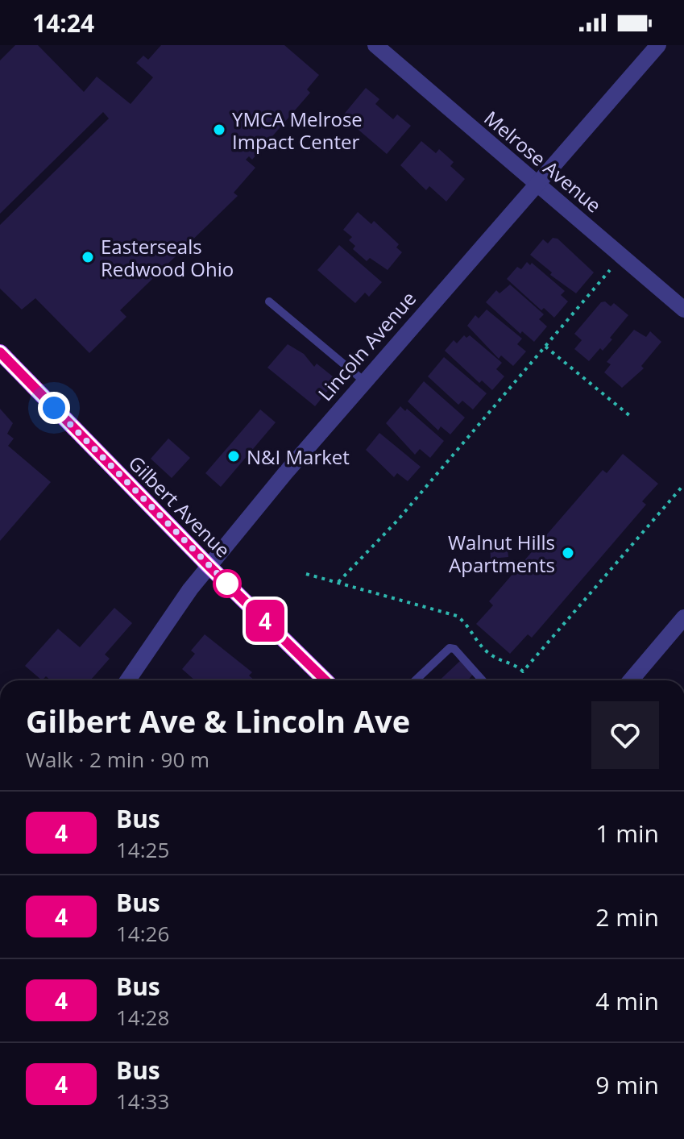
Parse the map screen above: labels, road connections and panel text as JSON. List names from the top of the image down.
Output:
{
  "streets": {
    "main road": ["Gilbert Avenue"],
    "street": ["Melrose Avenue", "Lincoln Avenue"]
  },
  "crossings": [
    ["Melrose Avenue", "Lincoln Avenue"],
    ["Lincoln Avenue", "Gilbert Avenue"]
  ],
  "places": [
    "YMCA Melrose Impact Center",
    "Easterseals Redwood Ohio",
    "N&I Market",
    "Walnut Hills Apartments"
  ],
  "lines": ["bus line 4"],
  "page": {
    "status": "14:24",
    "on_map": "4",
    "heading": ["Gilbert Ave & Lincoln Ave", "Walk · 2 min · 90 m"],
    "list": [
      {
        "mark": "4",
        "name": "Bus",
        "note": "14:25",
        "value": "1 min"
      },
      {
        "mark": "4",
        "name": "Bus",
        "note": "14:26",
        "value": "2 min"
      },
      {
        "mark": "4",
        "name": "Bus",
        "note": "14:28",
        "value": "4 min"
      },
      {
        "mark": "4",
        "name": "Bus",
        "note": "14:33",
        "value": "9 min"
      }
    ]
  }
}
